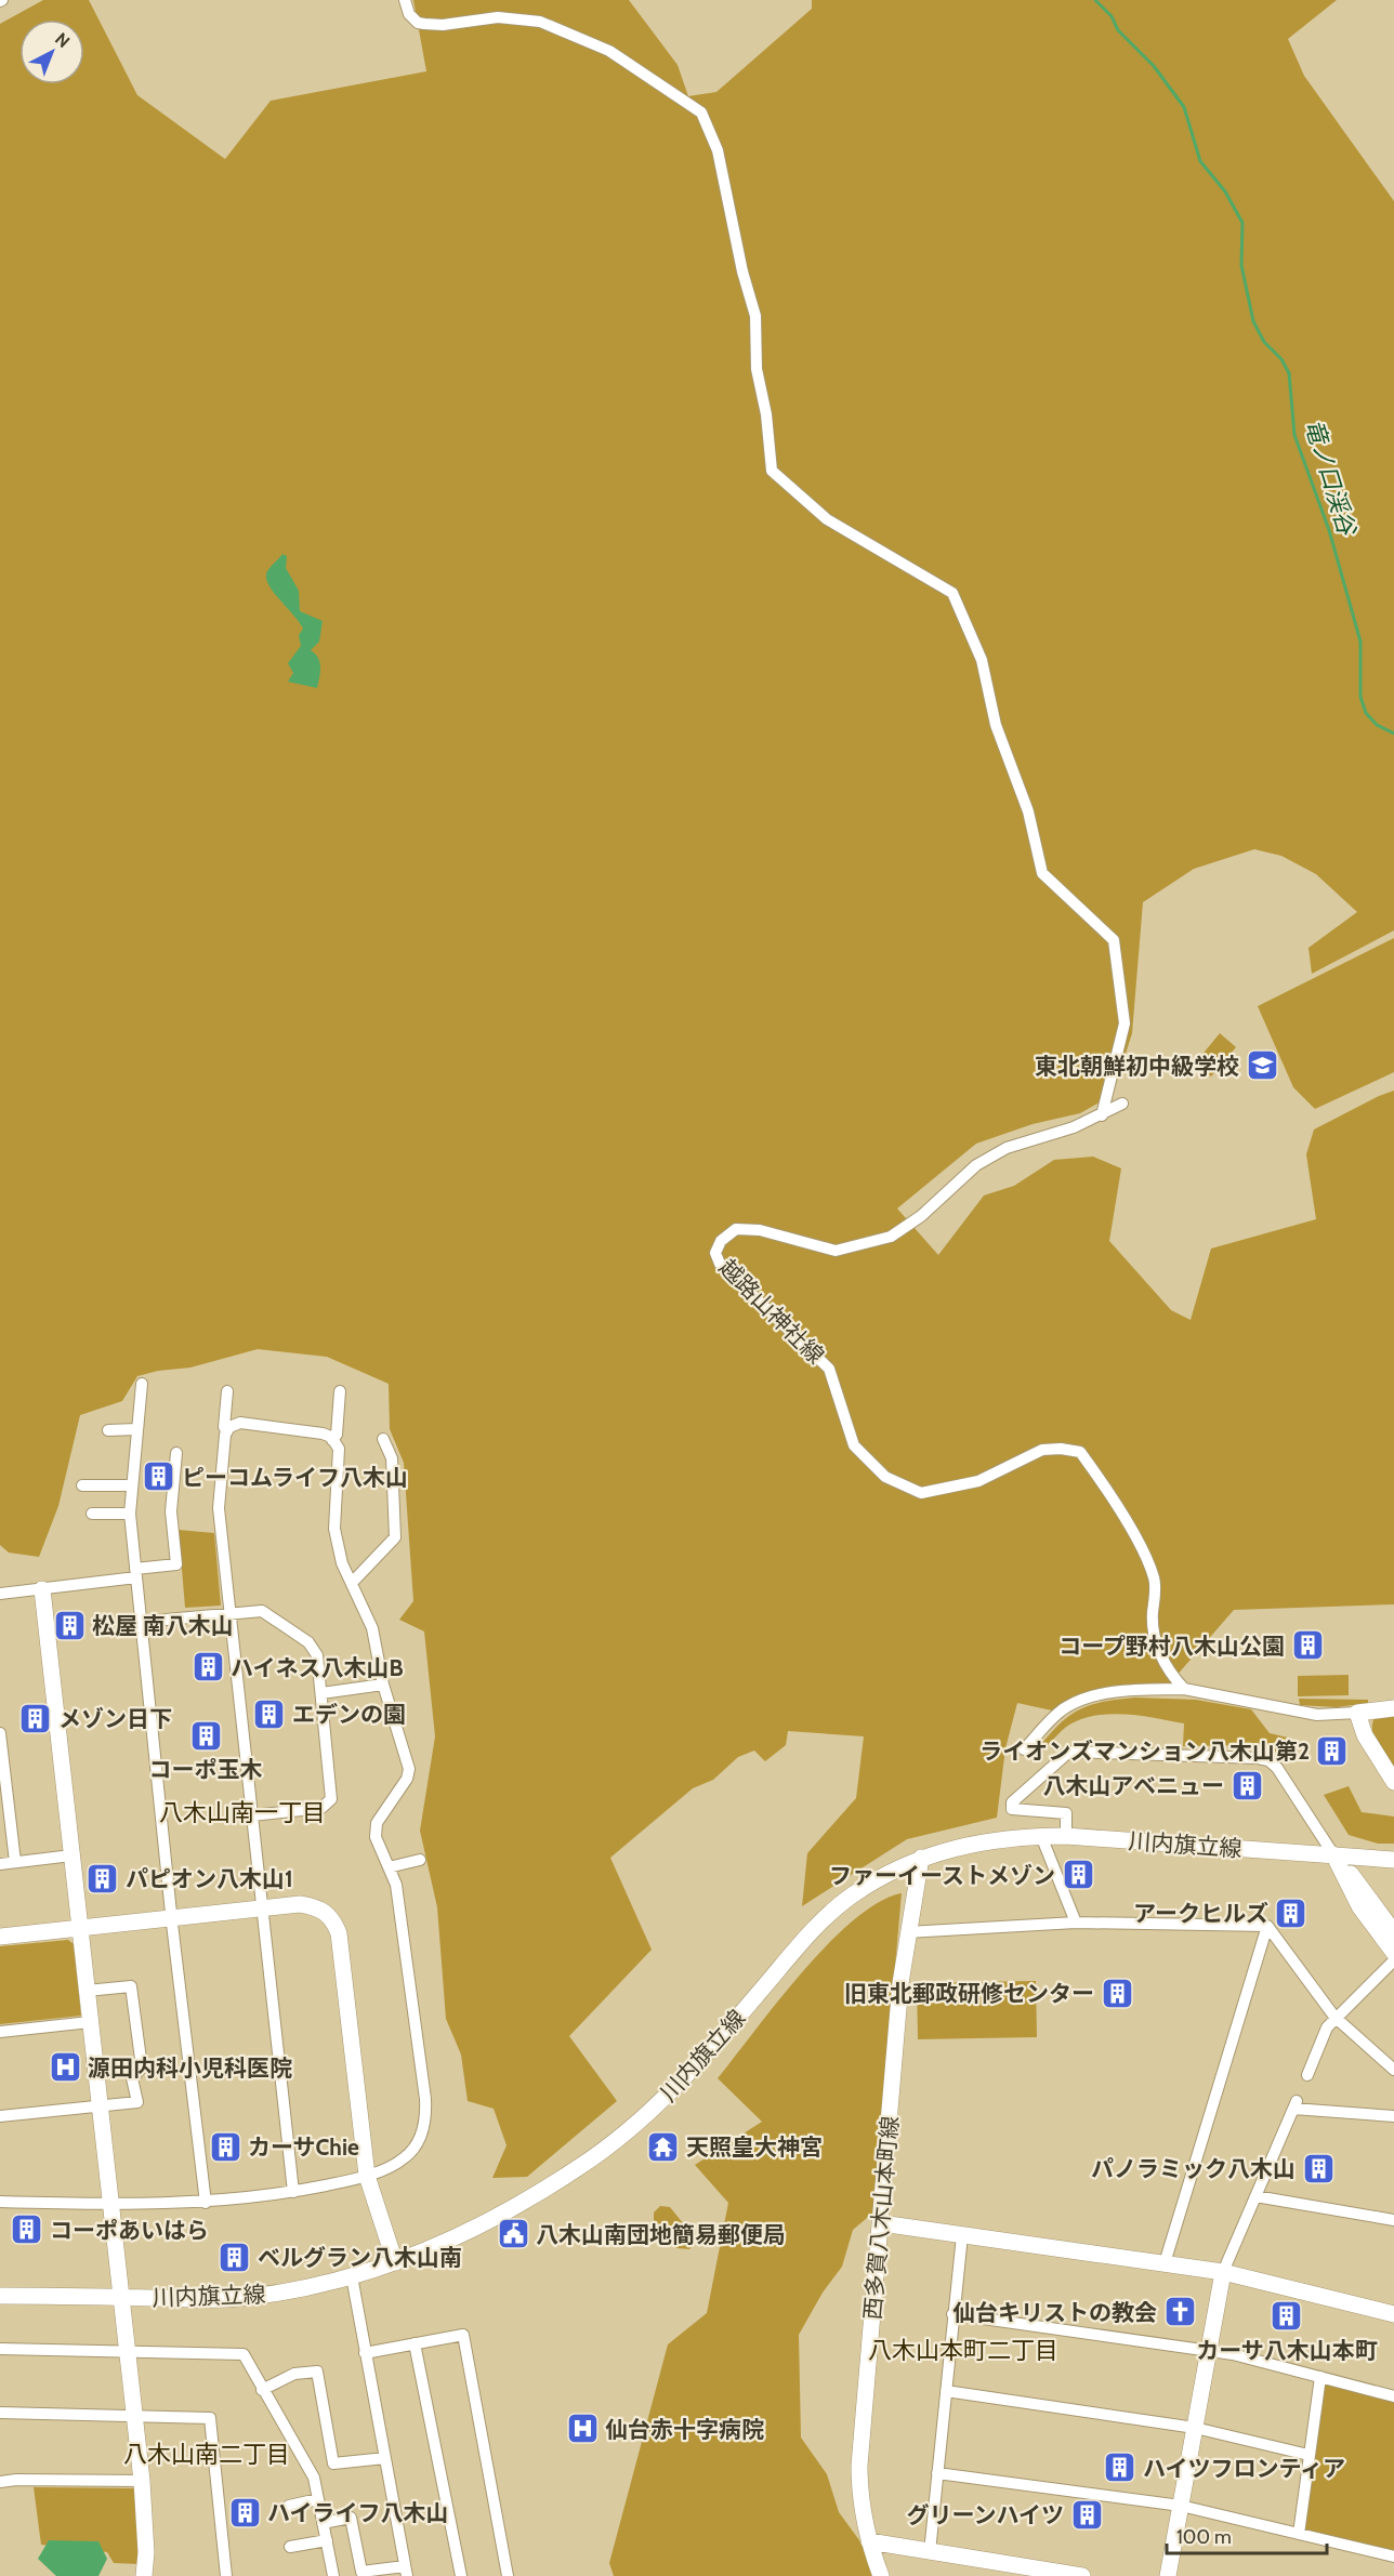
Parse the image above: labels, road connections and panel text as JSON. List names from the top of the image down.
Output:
{
  "streets": {
    "street": ["越路山神社線", "川内旗立線", "西多賀八木山本町線"]
  },
  "crossings": [
    ["川内旗立線", "西多賀八木山本町線"]
  ],
  "districts": ["八木山南一丁目", "八木山本町二丁目", "八木山南二丁目"],
  "water": ["竜ノ口渓谷"],
  "places": {
    "school or university": ["東北朝鮮初中級学校"],
    "building": [
      "ピーコムライフ八木山",
      "松屋 南八木山",
      "コープ野村八木山公園",
      "ハイネス八木山B",
      "エデンの園",
      "メゾン日下",
      "コーポ玉木",
      "ライオンズマンション八木山第2",
      "八木山アベニュー",
      "ファーイーストメゾン",
      "パピオン八木山1",
      "アークヒルズ",
      "旧東北郵政研修センター",
      "カーサChie",
      "パノラミック八木山",
      "コーポあいはら",
      "ベルグラン八木山南",
      "カーサ八木山本町",
      "ハイツフロンティア",
      "ハイライフ八木山",
      "グリーンハイツ"
    ],
    "hospital": ["源田内科小児科医院", "仙台赤十字病院"],
    "temple": ["天照皇大神宮"],
    "public building": ["八木山南団地簡易郵便局"],
    "church": ["仙台キリストの教会"]
  },
  "scale_bar": "100 m",
  "north": "top right"
}
